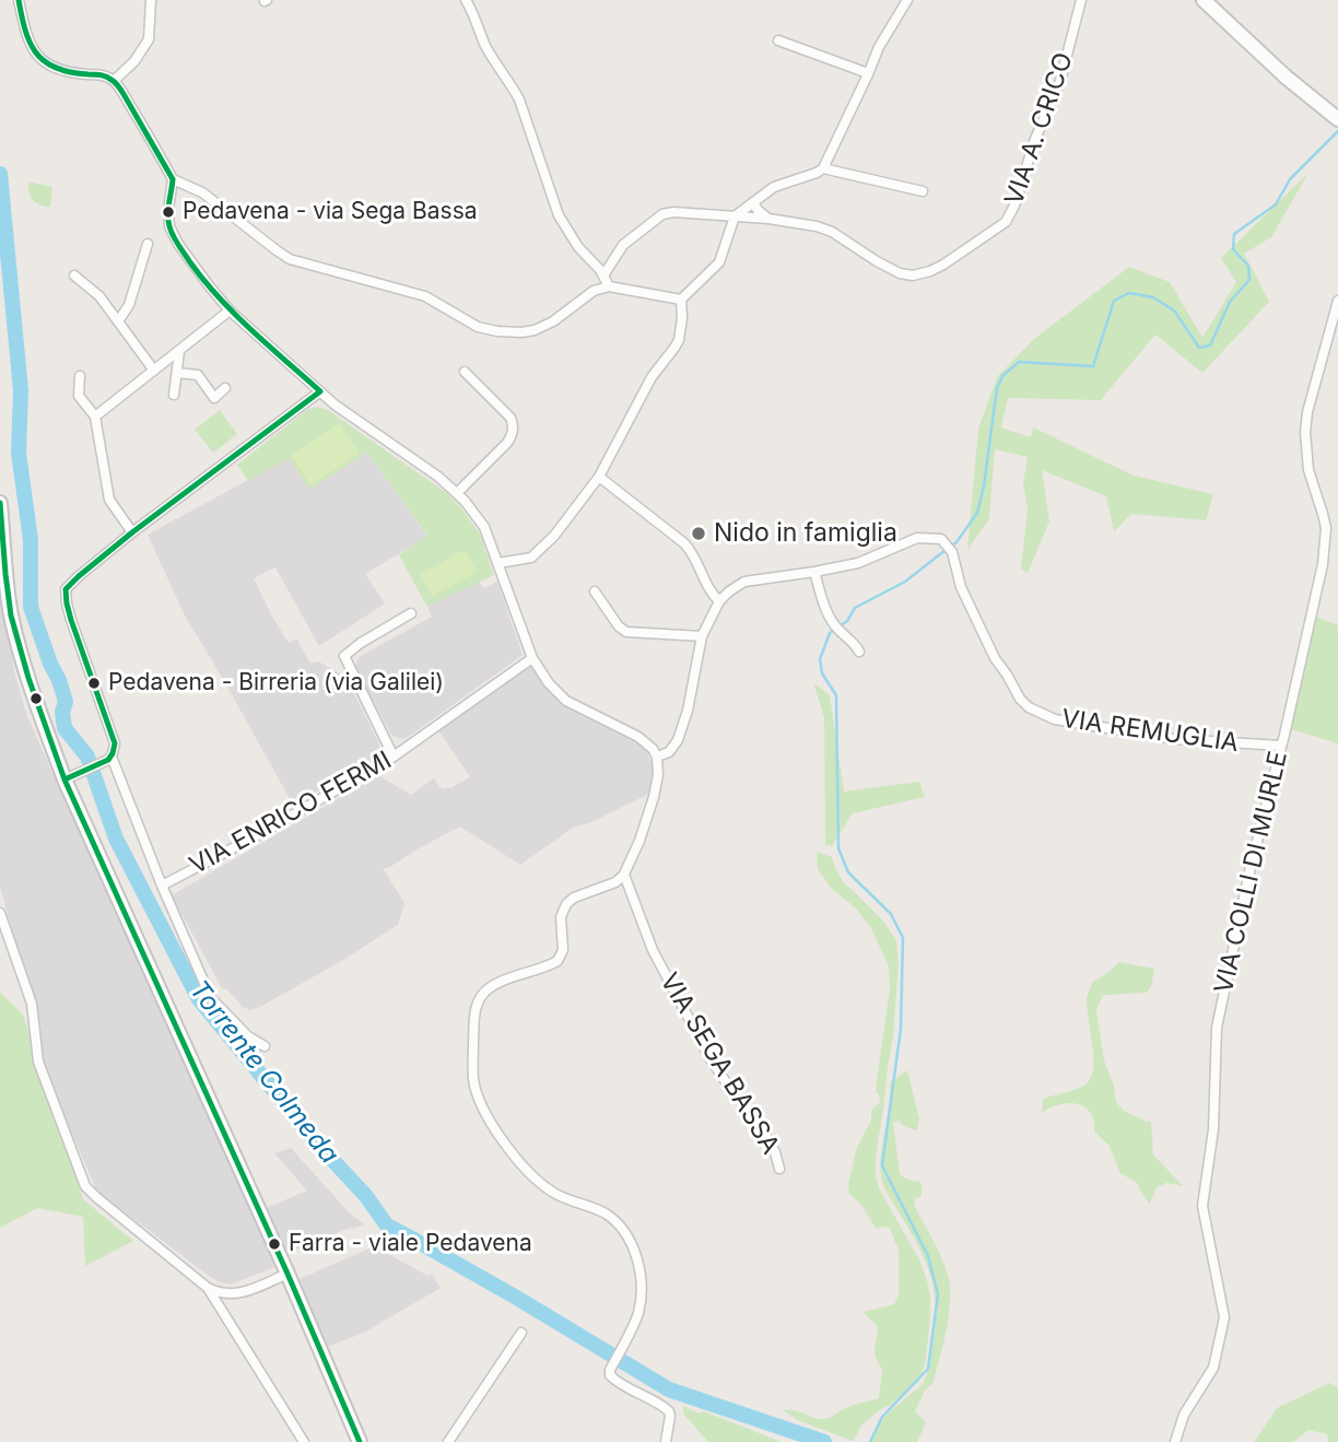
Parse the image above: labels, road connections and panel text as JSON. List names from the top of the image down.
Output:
{
  "streets": {
    "street": [
      "VIA A. CRICO",
      "VIA REMUGLIA",
      "VIA ENRICO FERMI",
      "VIA COLLI DI MURLE",
      "VIA SEGA BASSA"
    ]
  },
  "crossings": [
    ["VIA REMUGLIA", "VIA COLLI DI MURLE"]
  ],
  "water": ["Torrente Colmeda"],
  "places": [
    "Pedavena - via Sega Bassa",
    "Nido in famiglia",
    "Pedavena - Birreria (via Galilei)",
    "Farra - viale Pedavena"
  ]
}
